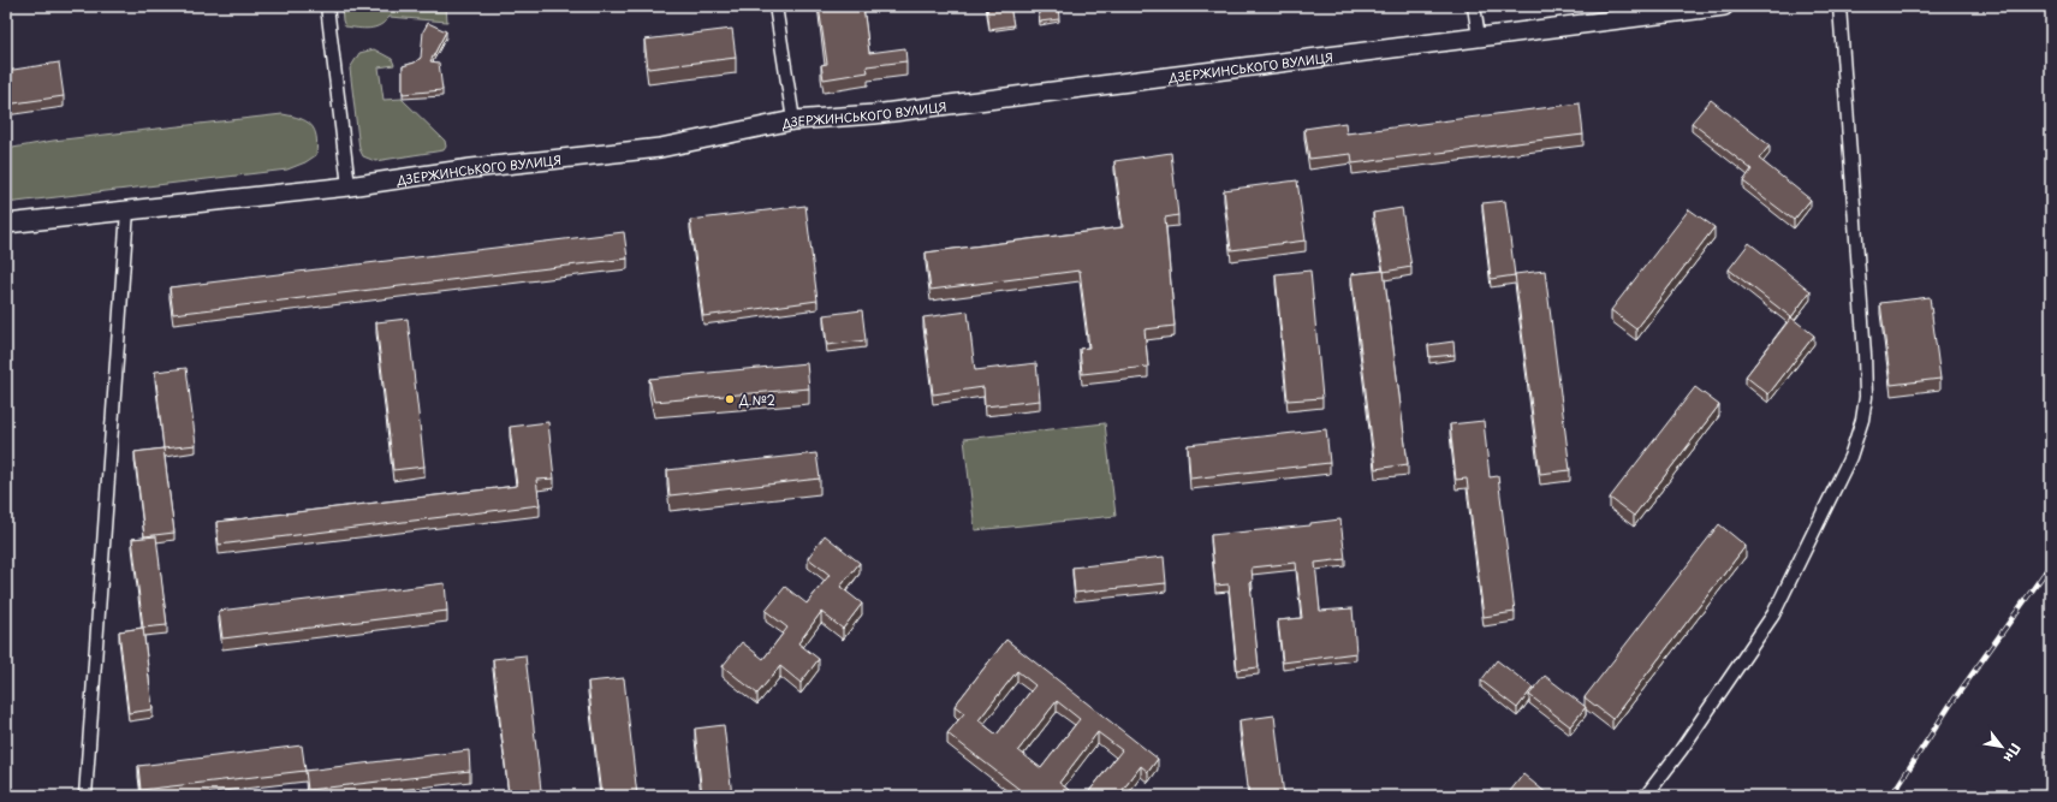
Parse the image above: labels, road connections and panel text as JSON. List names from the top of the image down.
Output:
{
  "streets": {
    "main road": ["ДЗЕРЖИНСЬКОГО ВУЛИЦЯ"]
  },
  "places": ["Д.№2"],
  "north": "bottom right"
}
